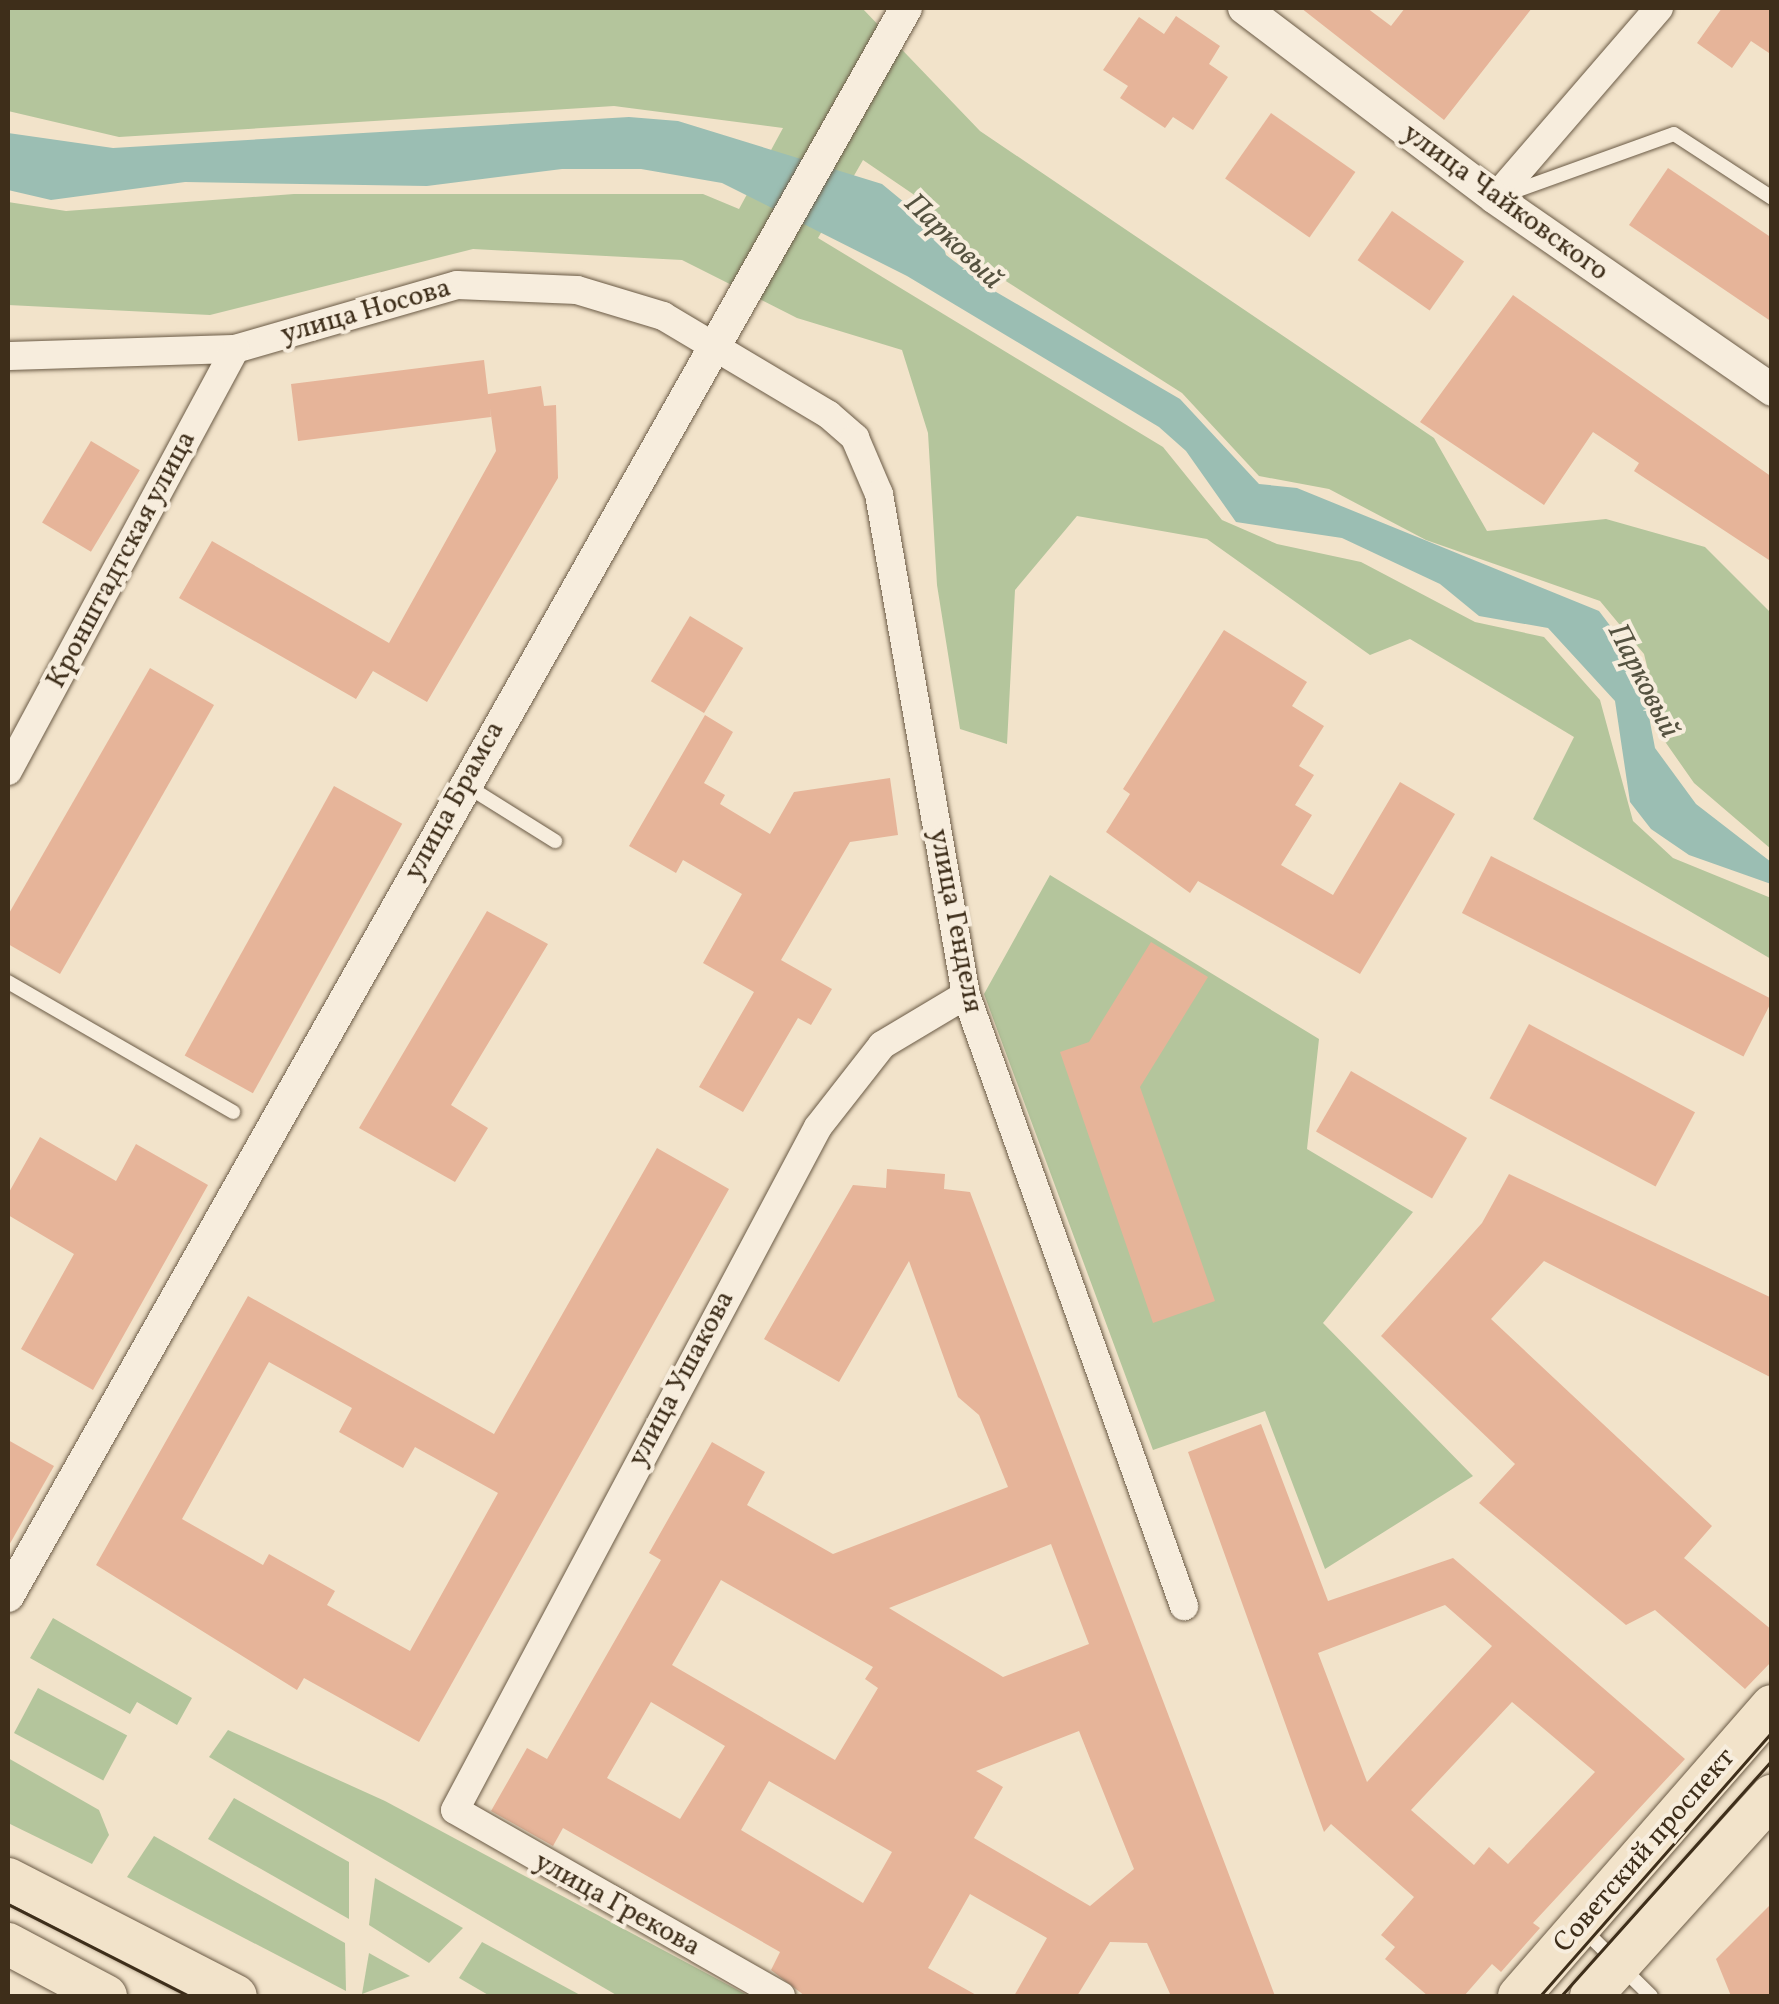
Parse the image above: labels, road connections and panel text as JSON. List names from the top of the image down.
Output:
{
  "streets": {
    "main road": ["Советский проспект"],
    "street": [
      "улица Чайковского",
      "улица Носова",
      "Кронштадтская улица",
      "улица Брамса",
      "улица Генделя",
      "улица Ушакова",
      "улица Грекова"
    ]
  },
  "crossings": [
    ["улица Носова", "Кронштадтская улица"],
    ["улица Носова", "улица Брамса"],
    ["улица Носова", "улица Генделя"],
    ["улица Брамса", "улица Генделя"],
    ["улица Генделя", "улица Ушакова"],
    ["улица Ушакова", "улица Грекова"]
  ],
  "water": ["Парковый"]
}
